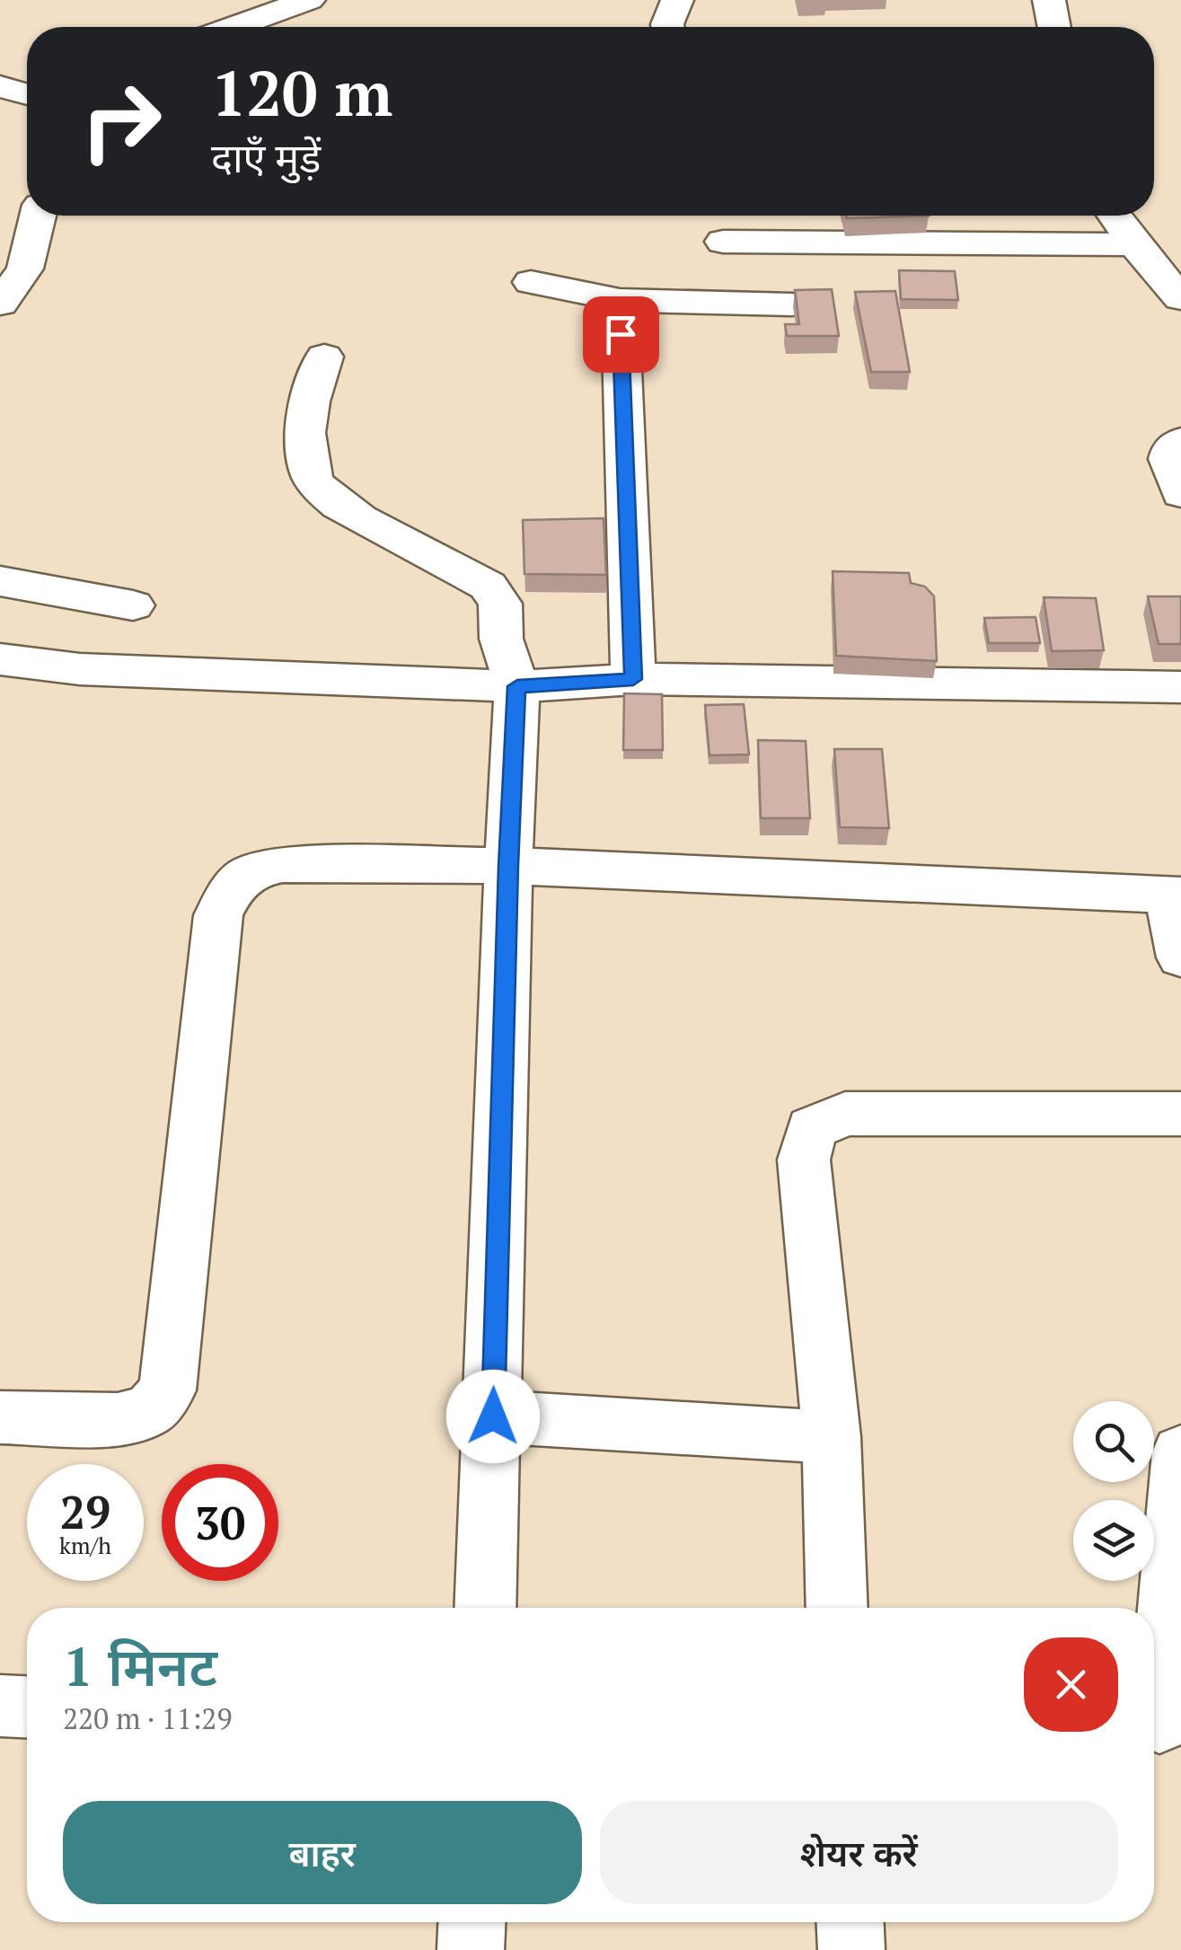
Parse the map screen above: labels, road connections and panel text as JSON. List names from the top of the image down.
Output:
{
  "page": {
    "turn": ["120 m", "दाएँ मुड़ें"],
    "speed": "29 km/h",
    "limit": "30",
    "heading": ["1 मिनट", "220 m · 11:29"],
    "buttons": ["बाहर", "शेयर करें"]
  }
}
